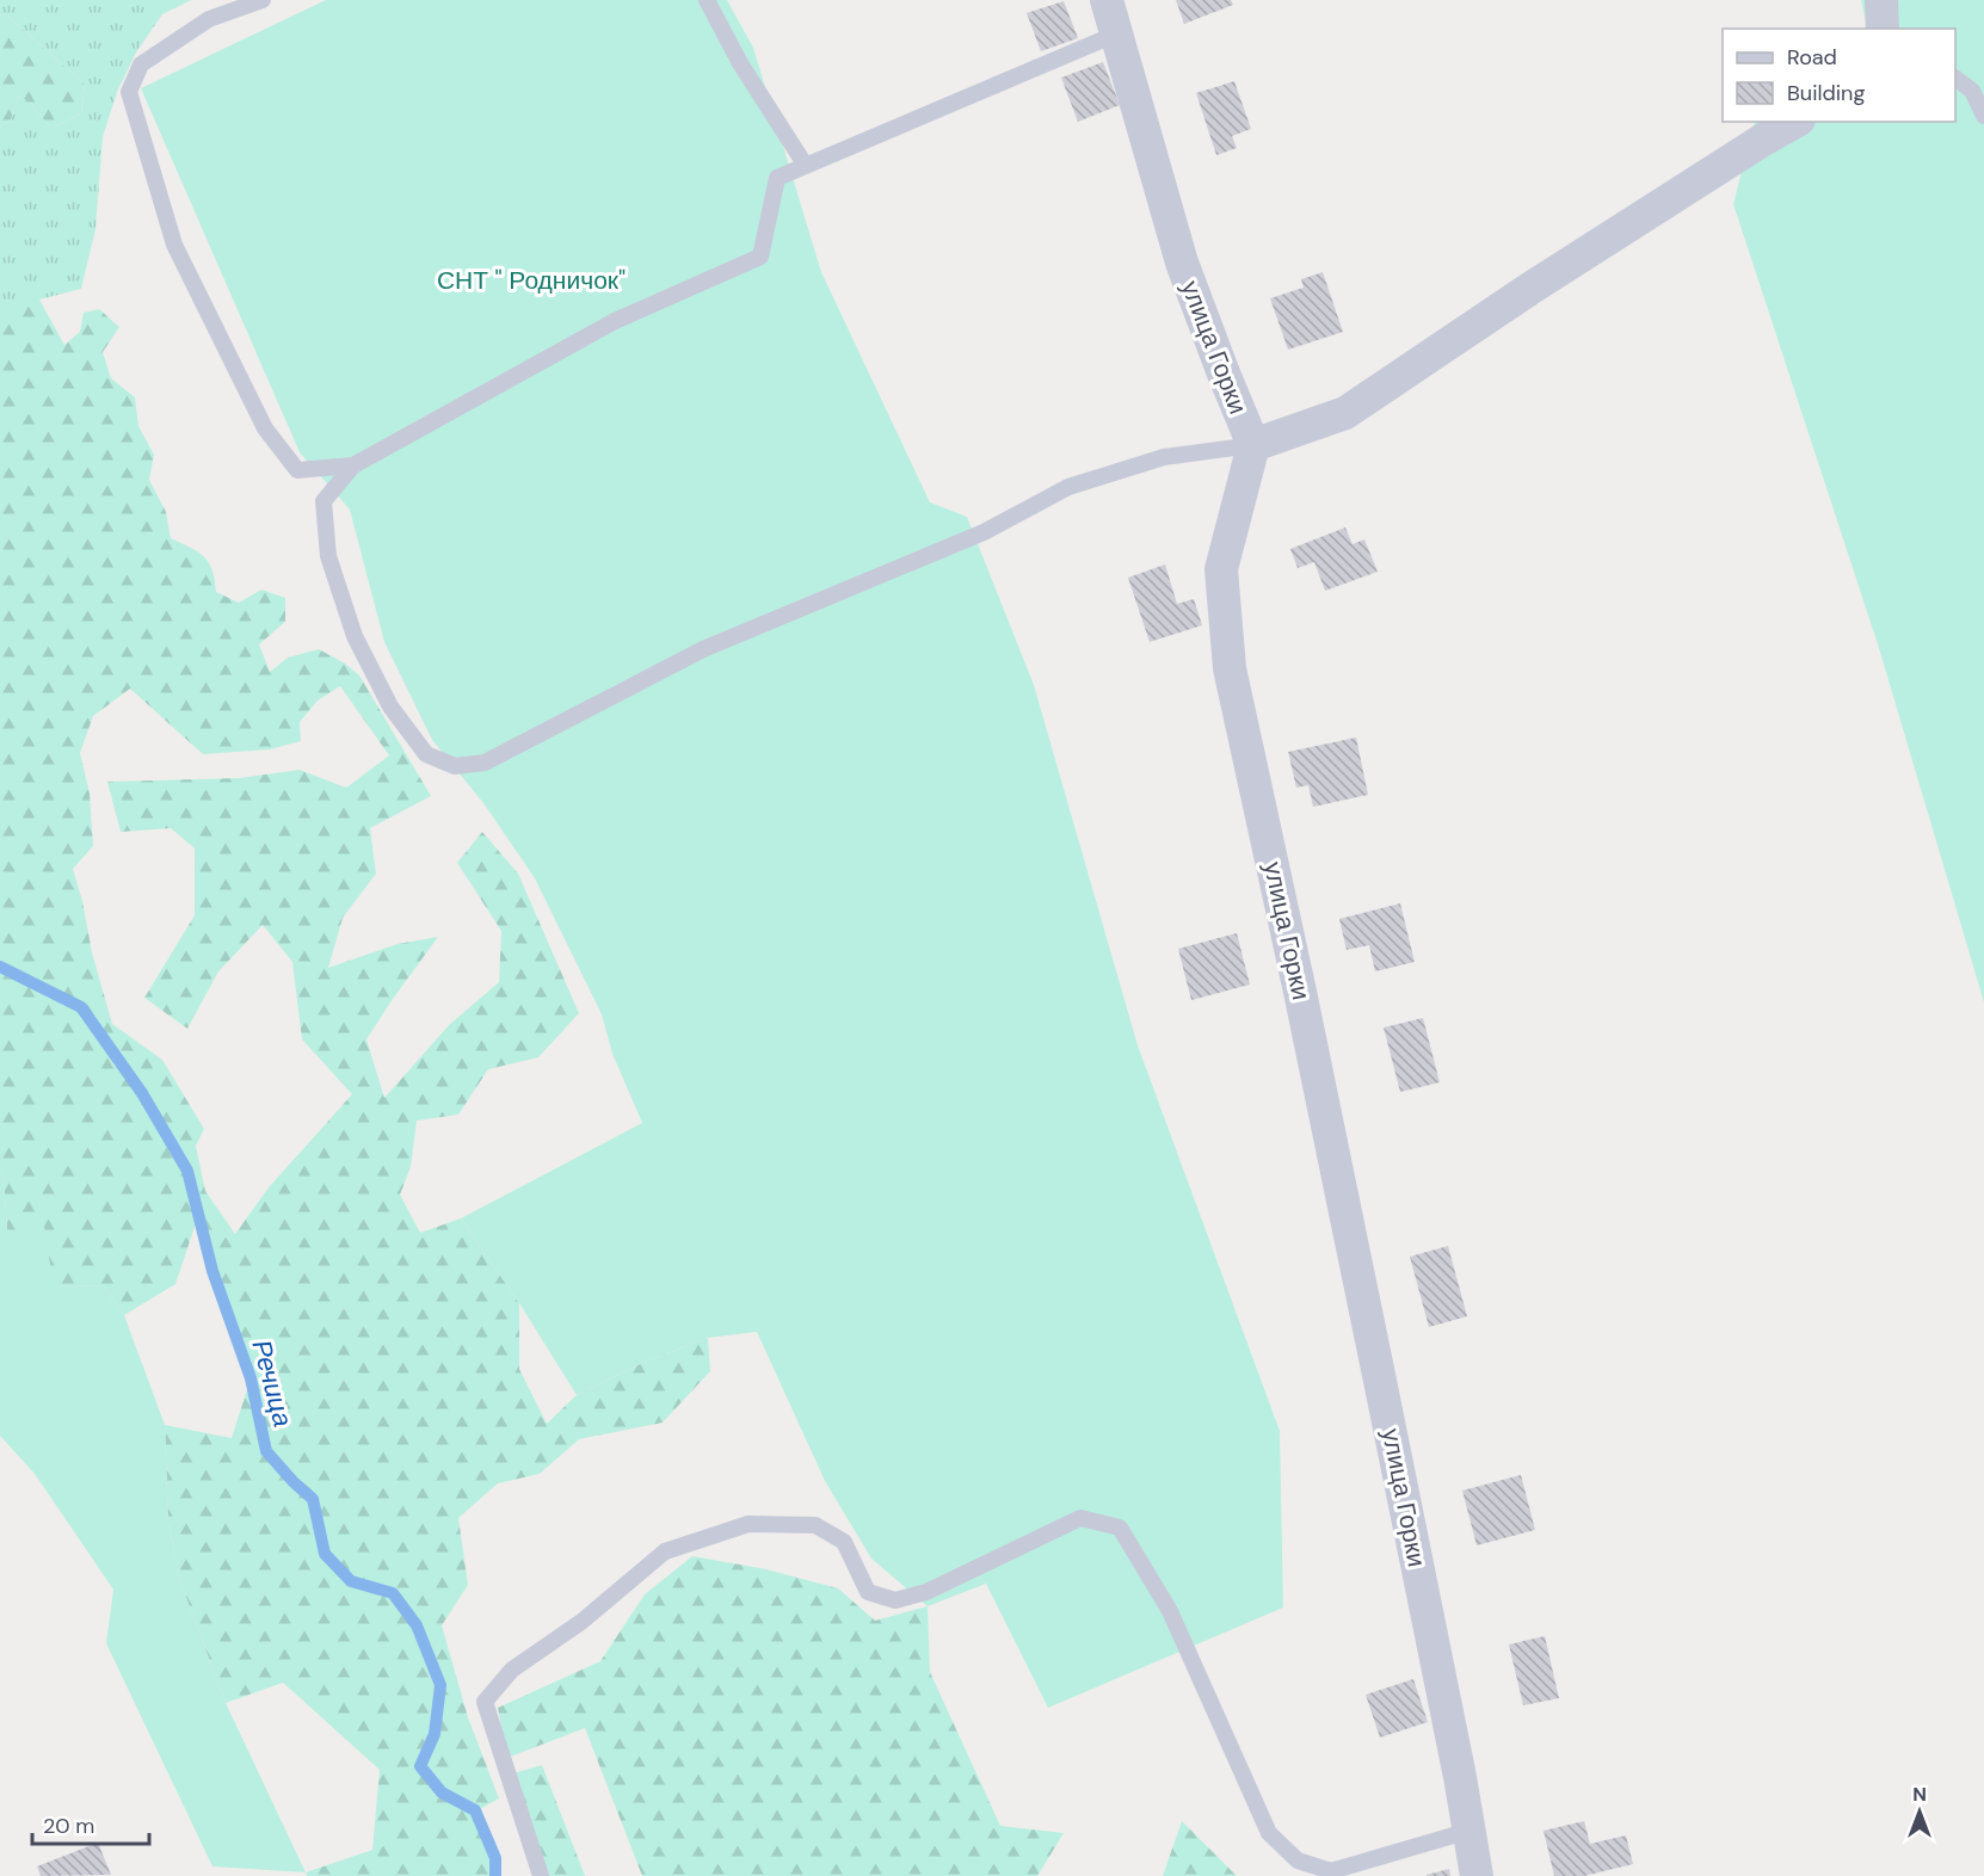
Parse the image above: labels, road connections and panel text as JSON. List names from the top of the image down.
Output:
{
  "streets": {
    "street": ["улица Горки"]
  },
  "water": ["Речица"],
  "parks": ["СНТ \" Родничок\""],
  "legend": ["Road", "Building"],
  "scale_bar": "20 m",
  "north": "top"
}
